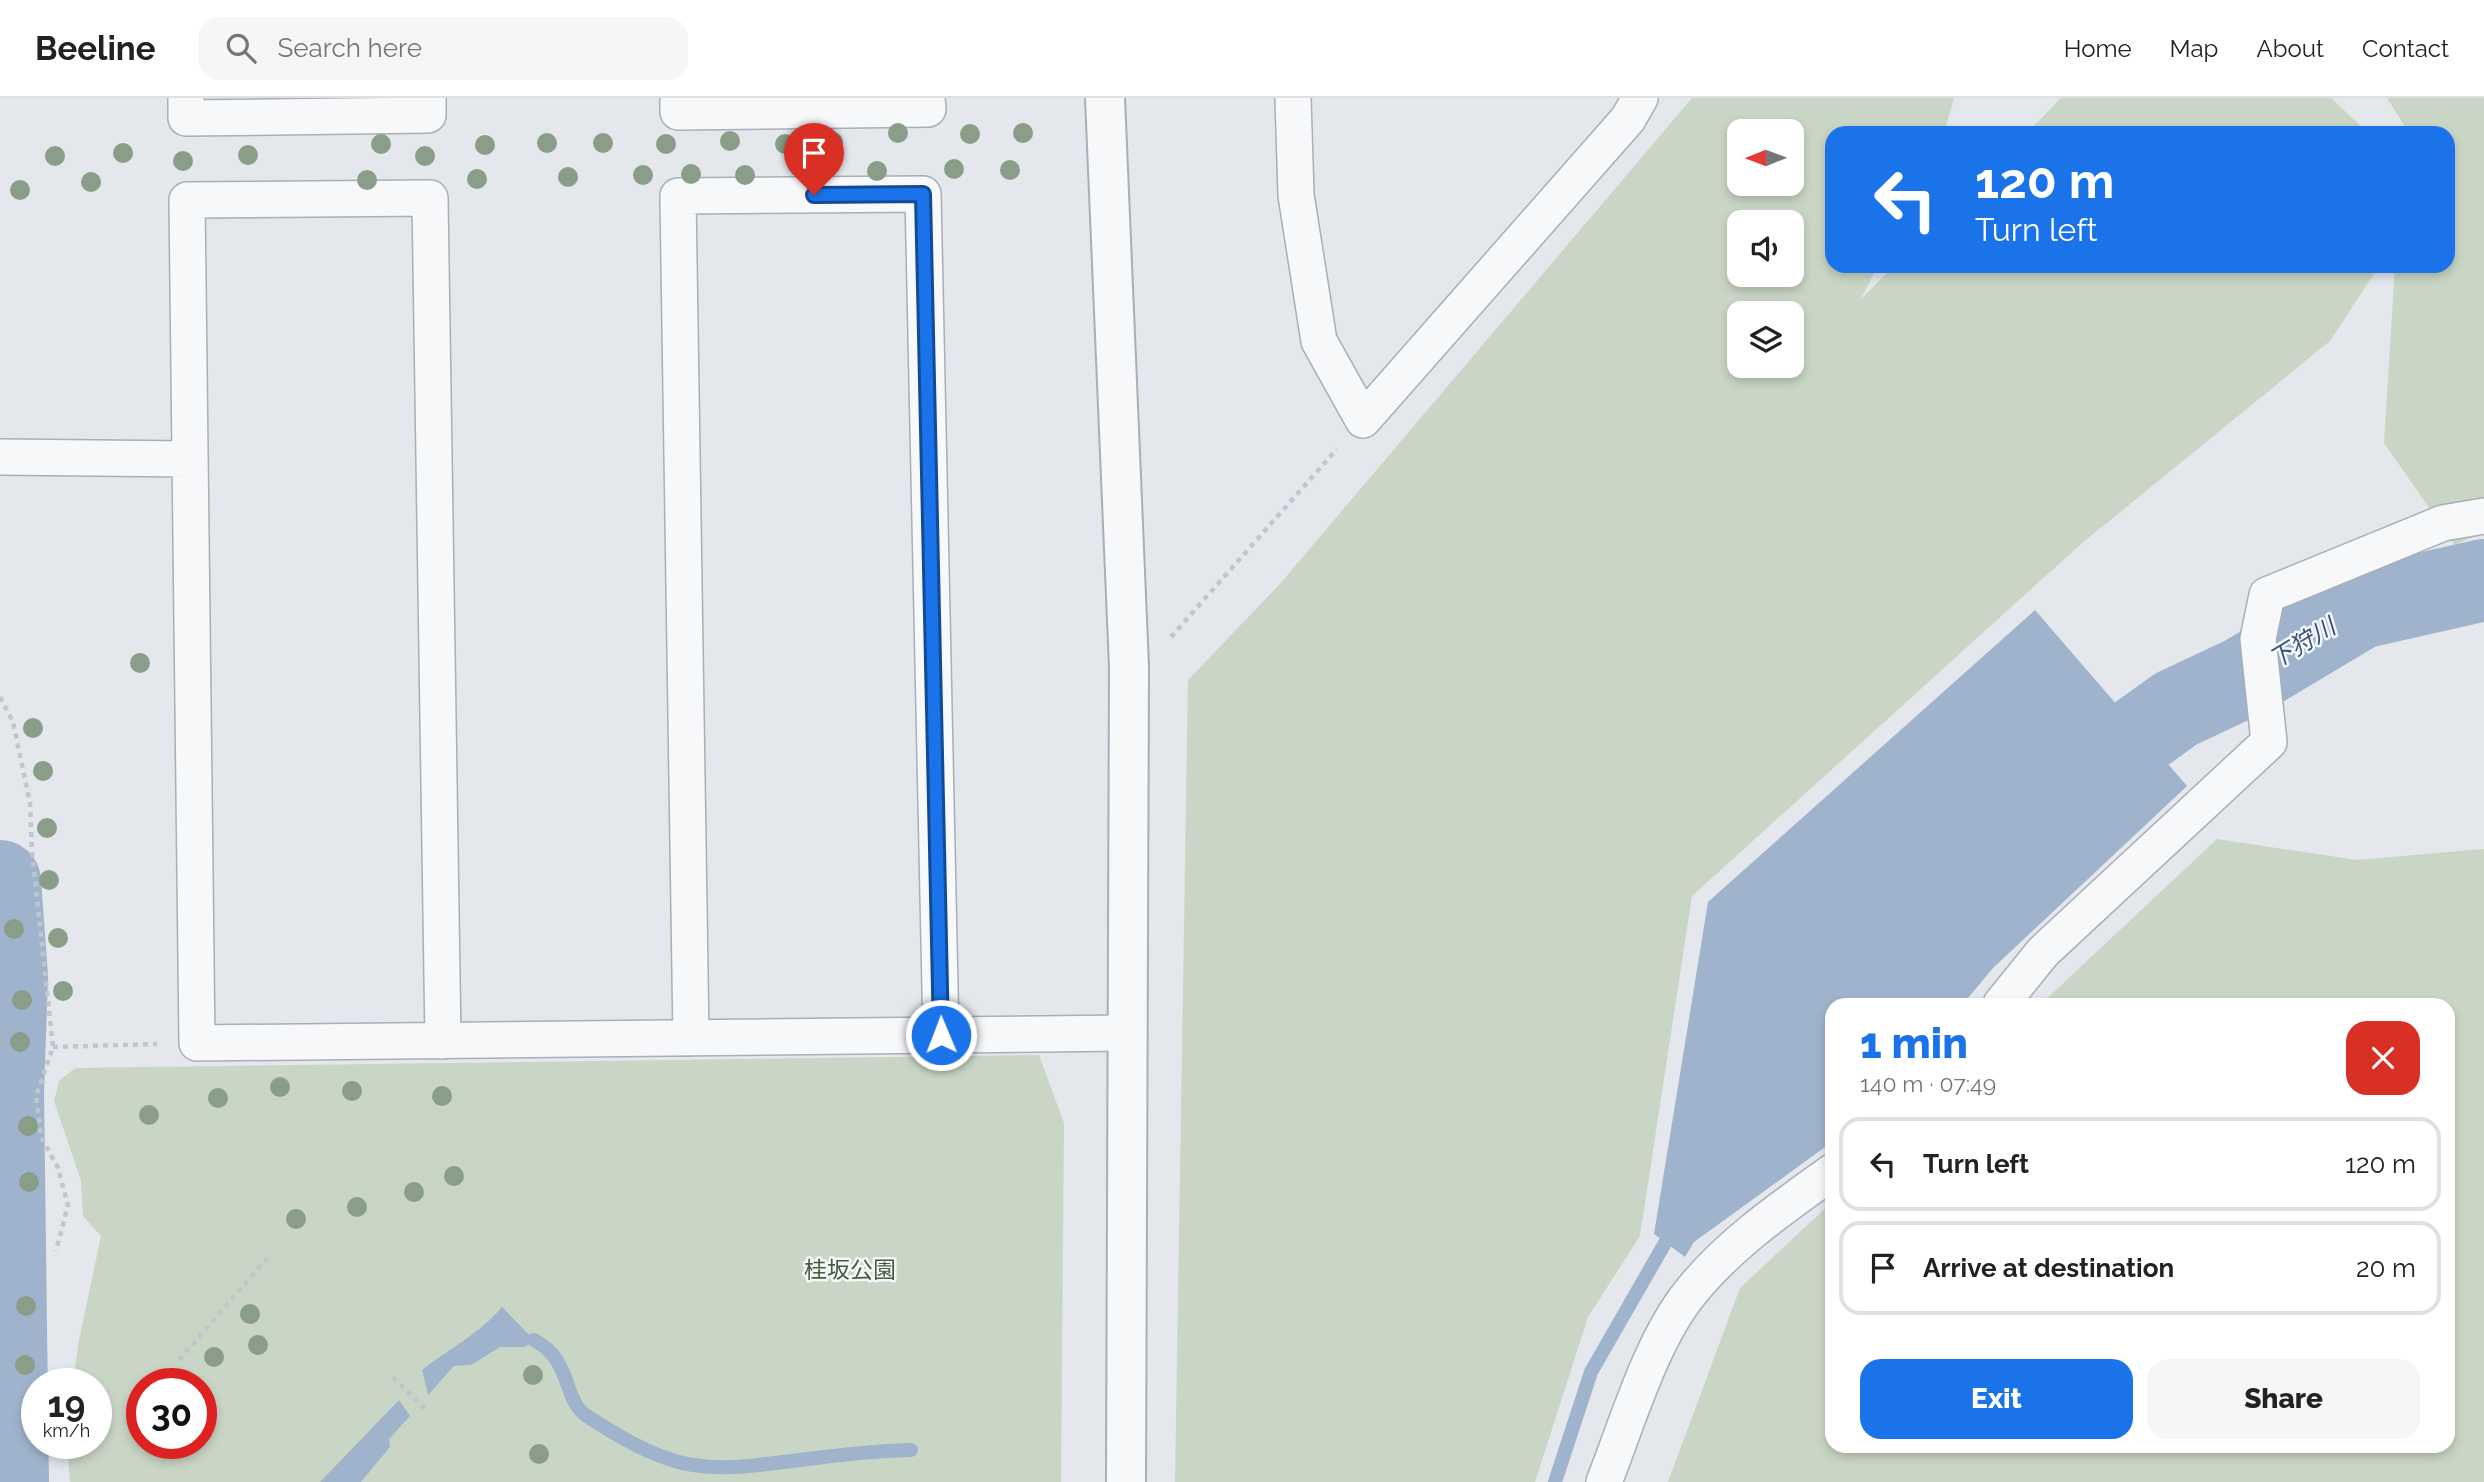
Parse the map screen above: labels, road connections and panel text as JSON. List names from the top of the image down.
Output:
{
  "water": ["下狩川"],
  "parks": ["桂坂公園"],
  "north": "left",
  "page": {
    "header": "Beeline",
    "search": "Search here",
    "nav": [
      "Home",
      "Map",
      "About",
      "Contact"
    ],
    "turn": ["120 m", "Turn left"],
    "heading": ["1 min", "140 m · 07:49"],
    "list": [
      {
        "name": "Turn left",
        "value": "120 m"
      },
      {
        "name": "Arrive at destination",
        "value": "20 m"
      }
    ],
    "buttons": ["Exit", "Share"],
    "speed": "19 km/h",
    "limit": "30"
  }
}
